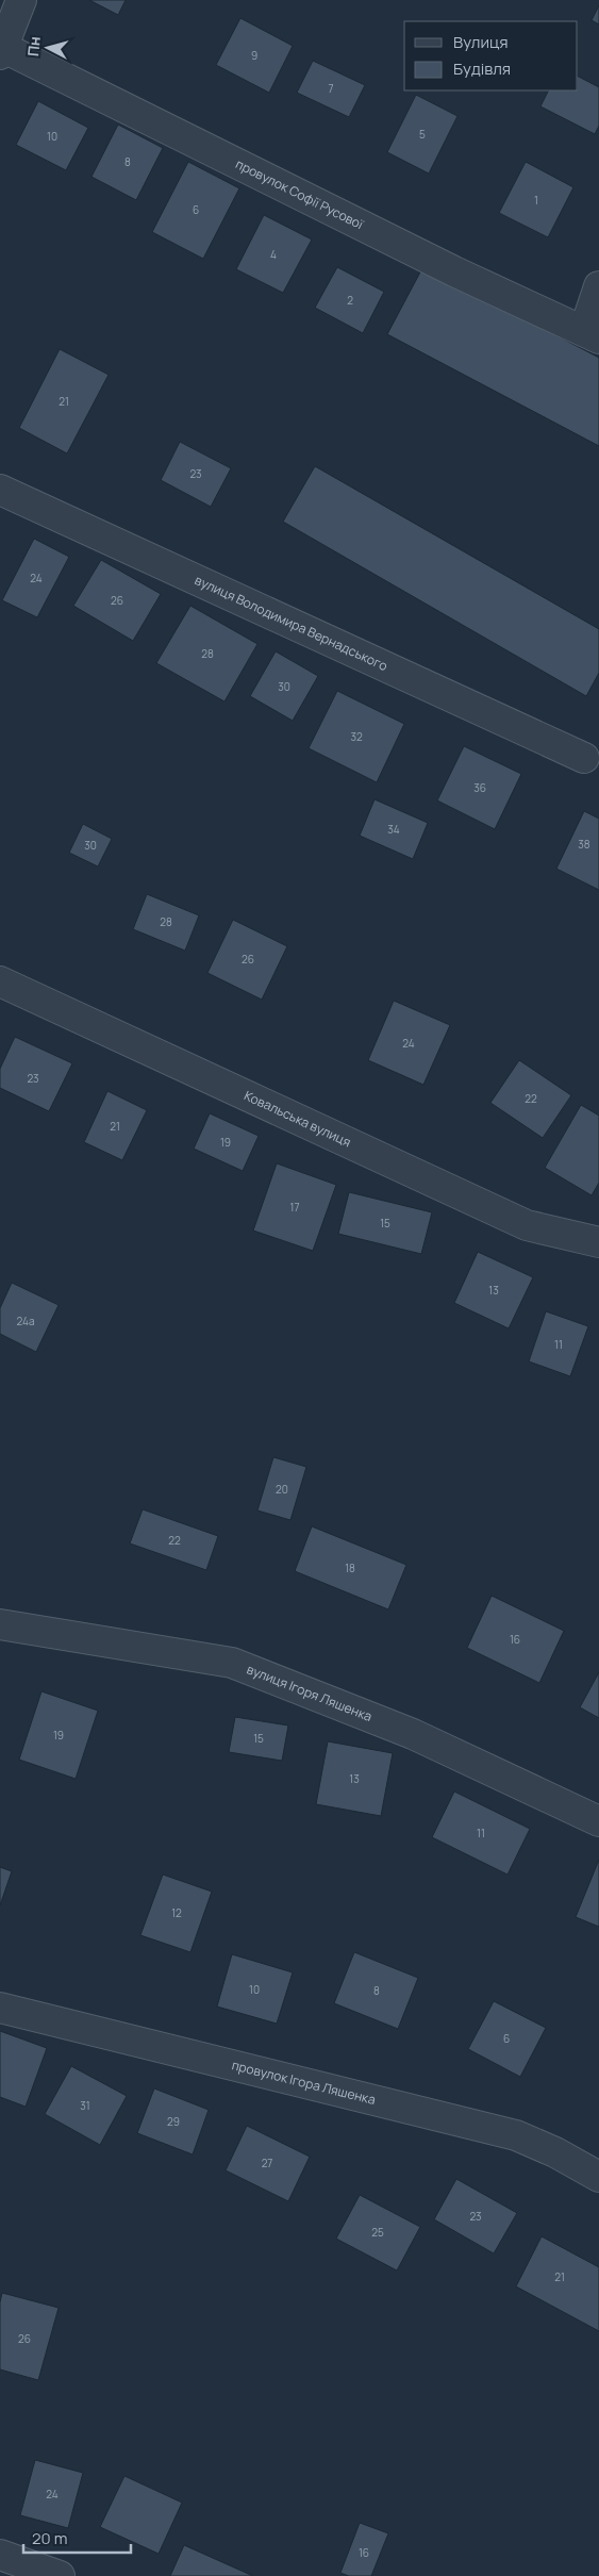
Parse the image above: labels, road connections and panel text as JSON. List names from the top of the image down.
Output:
{
  "streets": {
    "street": [
      "провулок Софії Русової",
      "вулиця Володимира Вернадського",
      "Ковальська вулиця",
      "вулиця Ігоря Ляшенка",
      "провулок Ігора Ляшенка"
    ]
  },
  "house_numbers": [
    "9",
    "7",
    "5",
    "10",
    "8",
    "1",
    "6",
    "4",
    "2",
    "21",
    "23",
    "24",
    "26",
    "28",
    "30",
    "32",
    "36",
    "34",
    "38",
    "30",
    "28",
    "26",
    "24",
    "23",
    "22",
    "21",
    "19",
    "17",
    "15",
    "13",
    "24а",
    "11",
    "20",
    "22",
    "18",
    "16",
    "19",
    "15",
    "13",
    "11",
    "12",
    "10",
    "8",
    "6",
    "31",
    "29",
    "27",
    "23",
    "25",
    "21",
    "26",
    "24",
    "16"
  ],
  "legend": ["Вулиця", "Будівля"],
  "scale_bar": "20 m",
  "north": "left"
}
